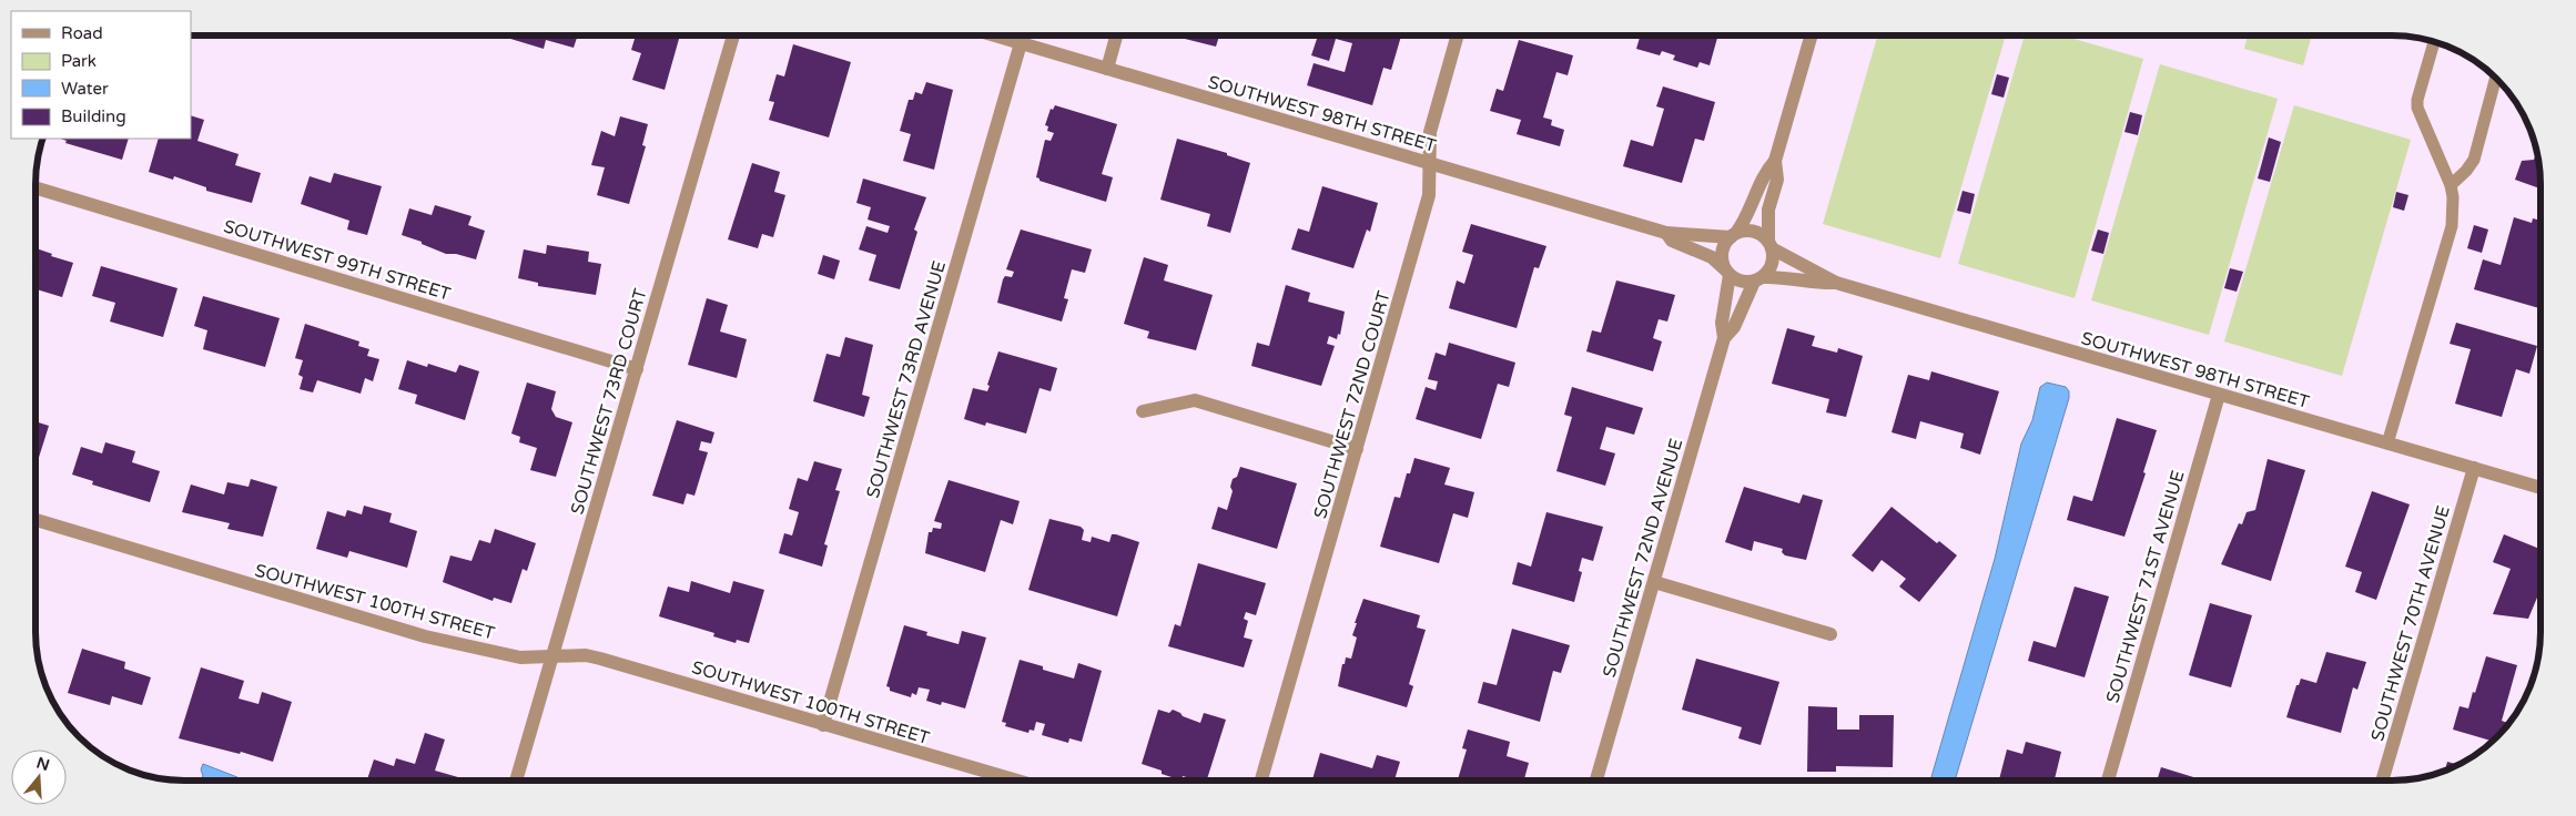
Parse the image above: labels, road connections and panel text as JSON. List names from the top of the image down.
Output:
{
  "streets": {
    "street": [
      "SOUTHWEST 98TH STREET",
      "SOUTHWEST 99TH STREET",
      "SOUTHWEST 73RD AVENUE",
      "SOUTHWEST 73RD COURT",
      "SOUTHWEST 72ND COURT",
      "SOUTHWEST 72ND AVENUE",
      "SOUTHWEST 71ST AVENUE",
      "SOUTHWEST 100TH STREET",
      "SOUTHWEST 70TH AVENUE"
    ]
  },
  "crossings": [
    ["SOUTHWEST 98TH STREET", "SOUTHWEST 73RD AVENUE"],
    ["SOUTHWEST 98TH STREET", "SOUTHWEST 72ND COURT"],
    ["SOUTHWEST 98TH STREET", "SOUTHWEST 72ND AVENUE"],
    ["SOUTHWEST 98TH STREET", "SOUTHWEST 71ST AVENUE"],
    ["SOUTHWEST 98TH STREET", "SOUTHWEST 70TH AVENUE"],
    ["SOUTHWEST 99TH STREET", "SOUTHWEST 73RD COURT"],
    ["SOUTHWEST 73RD AVENUE", "SOUTHWEST 100TH STREET"],
    ["SOUTHWEST 73RD COURT", "SOUTHWEST 100TH STREET"]
  ],
  "legend": [
    "Road",
    "Park",
    "Water",
    "Building"
  ],
  "north": "top"
}
